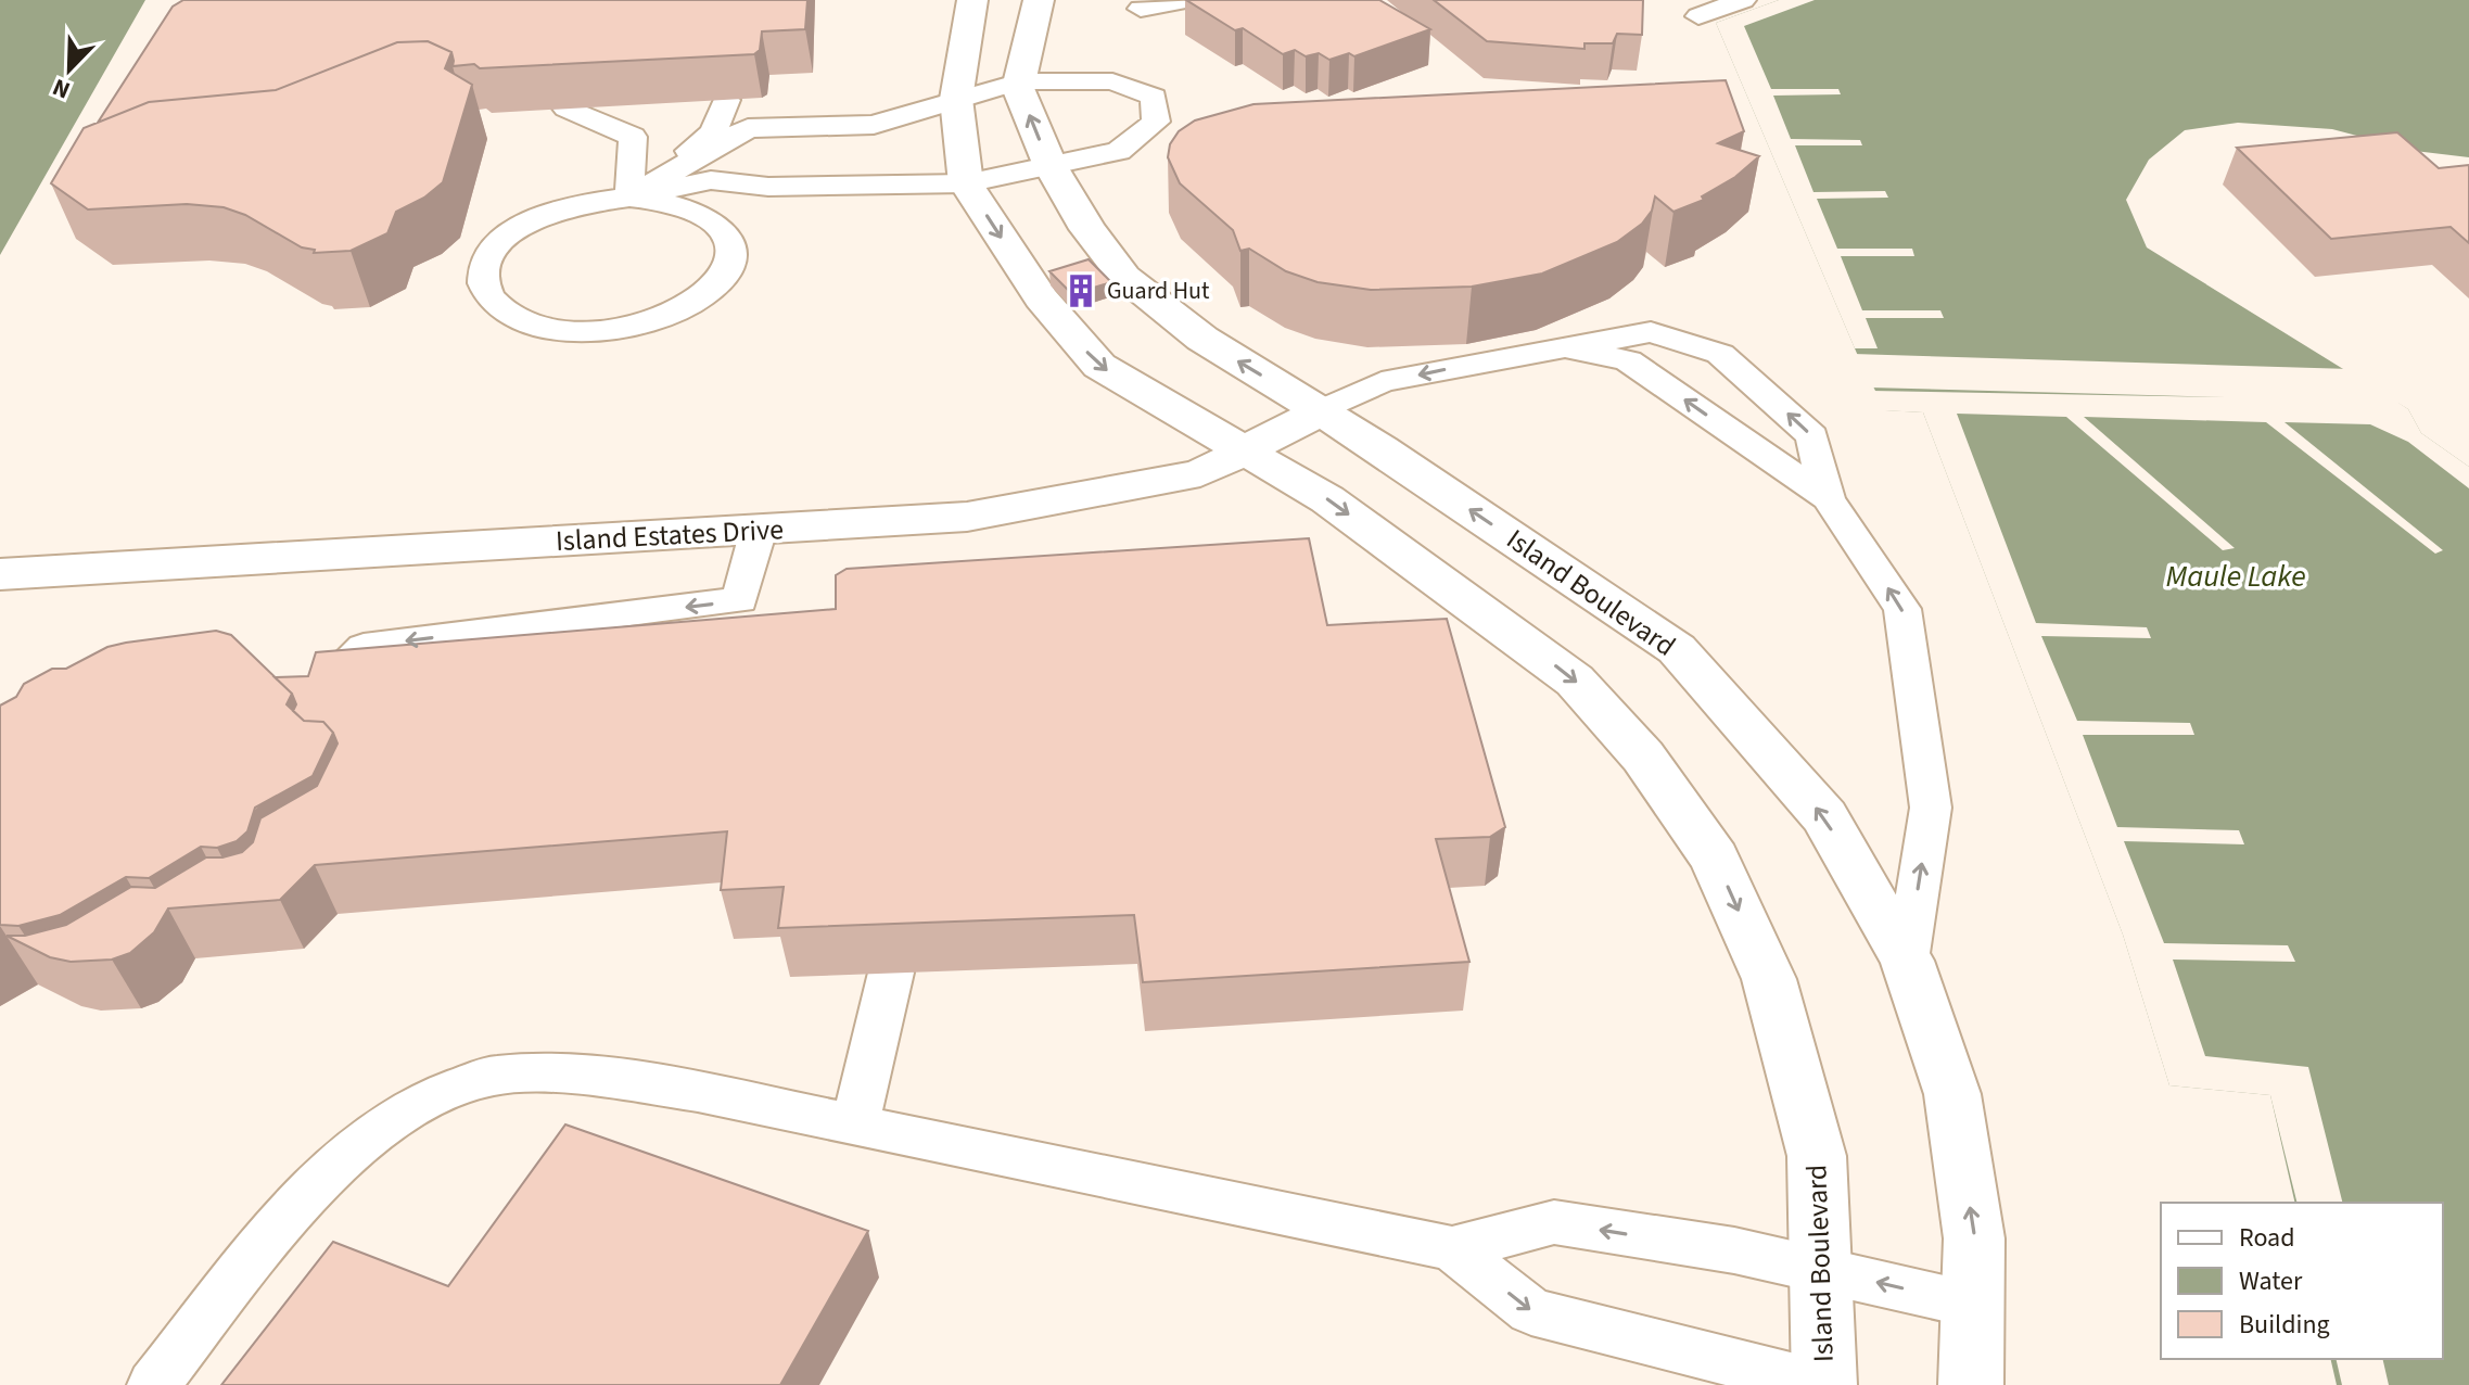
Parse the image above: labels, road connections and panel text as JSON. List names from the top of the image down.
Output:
{
  "streets": {
    "street": ["Island Estates Drive", "Island Boulevard"]
  },
  "crossings": [
    ["Island Estates Drive", "Island Boulevard"]
  ],
  "water": ["Maule Lake"],
  "places": {
    "building": ["Guard Hut"]
  },
  "legend": ["Road", "Water", "Building"],
  "north": "bottom left"
}
